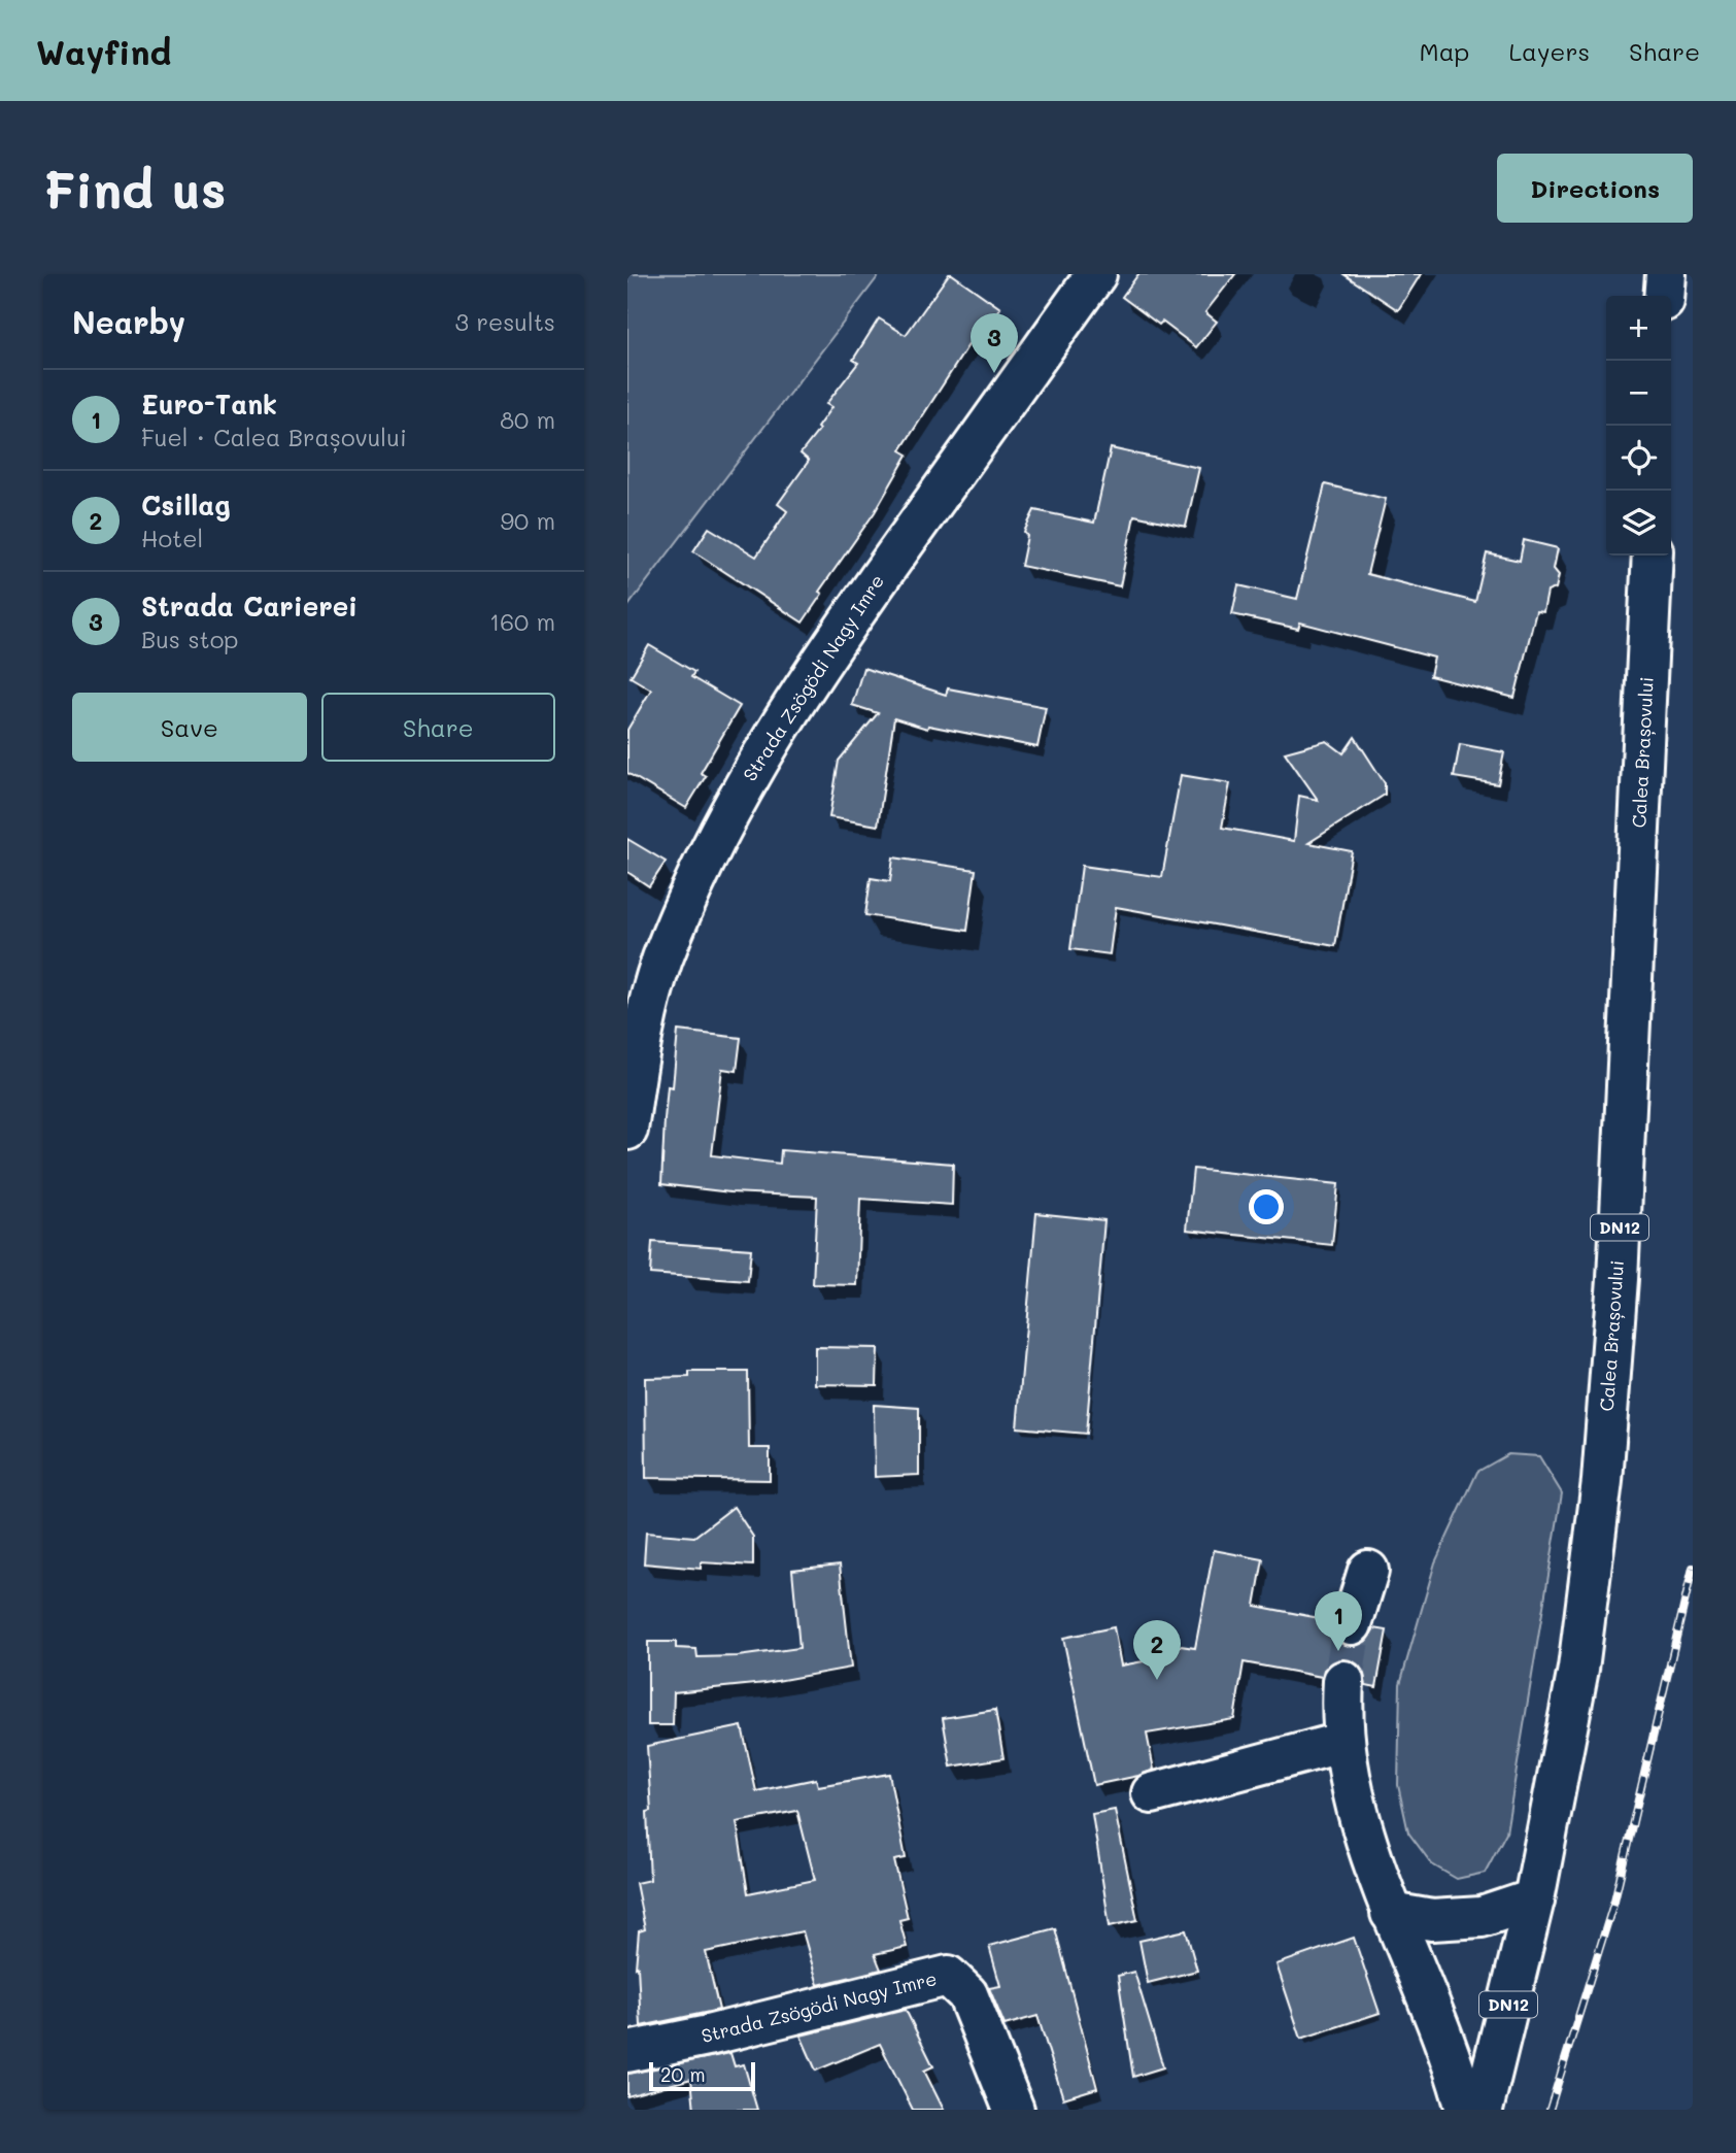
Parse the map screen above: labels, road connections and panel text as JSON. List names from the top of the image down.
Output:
{
  "streets": {
    "main road": ["Strada Zsögödi Nagy Imre", "Calea Brașovului", "DN12"]
  },
  "scale_bar": "20 m",
  "page": {
    "header": "Wayfind",
    "nav": ["Map", "Layers", "Share"],
    "buttons": [
      "Directions",
      ["Save", "Share"]
    ],
    "title": "Find us",
    "heading": ["Nearby", "3 results"],
    "map_buttons": ["+", "−"],
    "pins": ["3", "1", "2"],
    "list": [
      {
        "mark": "1",
        "name": "Euro-Tank",
        "note": "Fuel · Calea Brașovului",
        "value": "80 m"
      },
      {
        "mark": "2",
        "name": "Csillag",
        "note": "Hotel",
        "value": "90 m"
      },
      {
        "mark": "3",
        "name": "Strada Carierei",
        "note": "Bus stop",
        "value": "160 m"
      }
    ],
    "scale": "20 m"
  }
}
